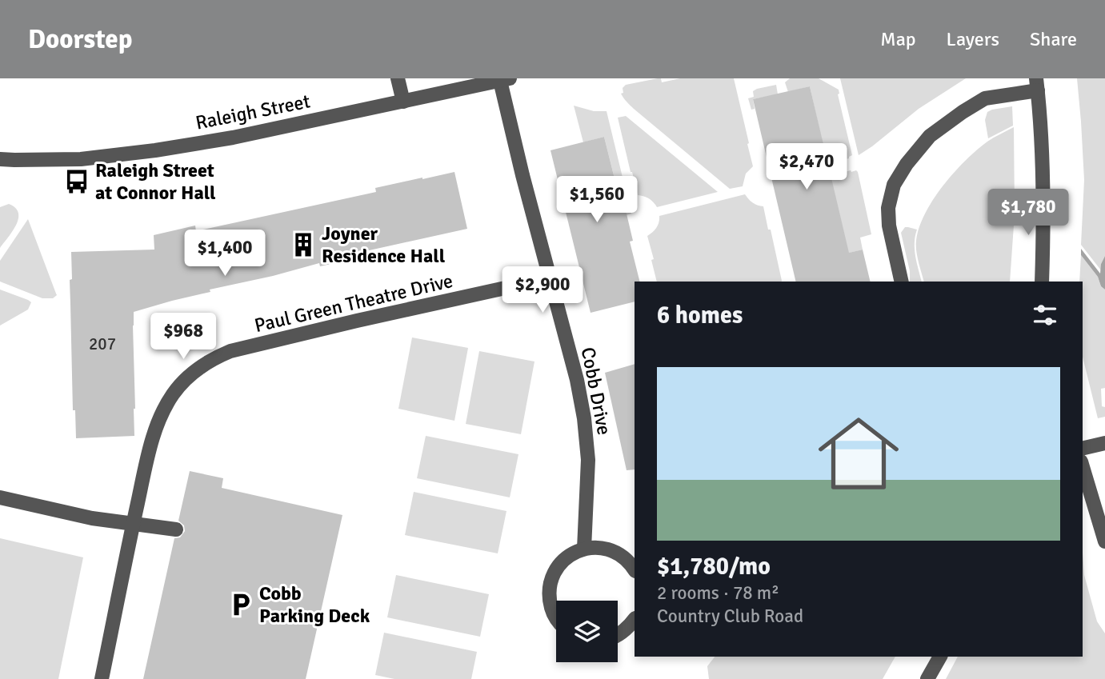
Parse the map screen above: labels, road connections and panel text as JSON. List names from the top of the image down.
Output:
{
  "streets": {
    "street": ["Raleigh Street", "Paul Green Theatre Drive", "Cobb Drive"]
  },
  "crossings": [
    ["Raleigh Street", "Cobb Drive"],
    ["Paul Green Theatre Drive", "Cobb Drive"]
  ],
  "places": {
    "bus stop": ["Raleigh Street at Connor Hall"],
    "building": ["Joyner Residence Hall"],
    "parking": ["Cobb Parking Deck"]
  },
  "house_numbers": ["207"],
  "page": {
    "header": "Doorstep",
    "nav": ["Map", "Layers", "Share"],
    "price": [
      "$2,470",
      "$1,560",
      "$1,780",
      "$1,400",
      "$2,900",
      "$968"
    ],
    "heading": "6 homes",
    "list": [
      {
        "name": "$1,780/mo",
        "note": "2 rooms · 78 m² · Country Club Road"
      }
    ]
  }
}
